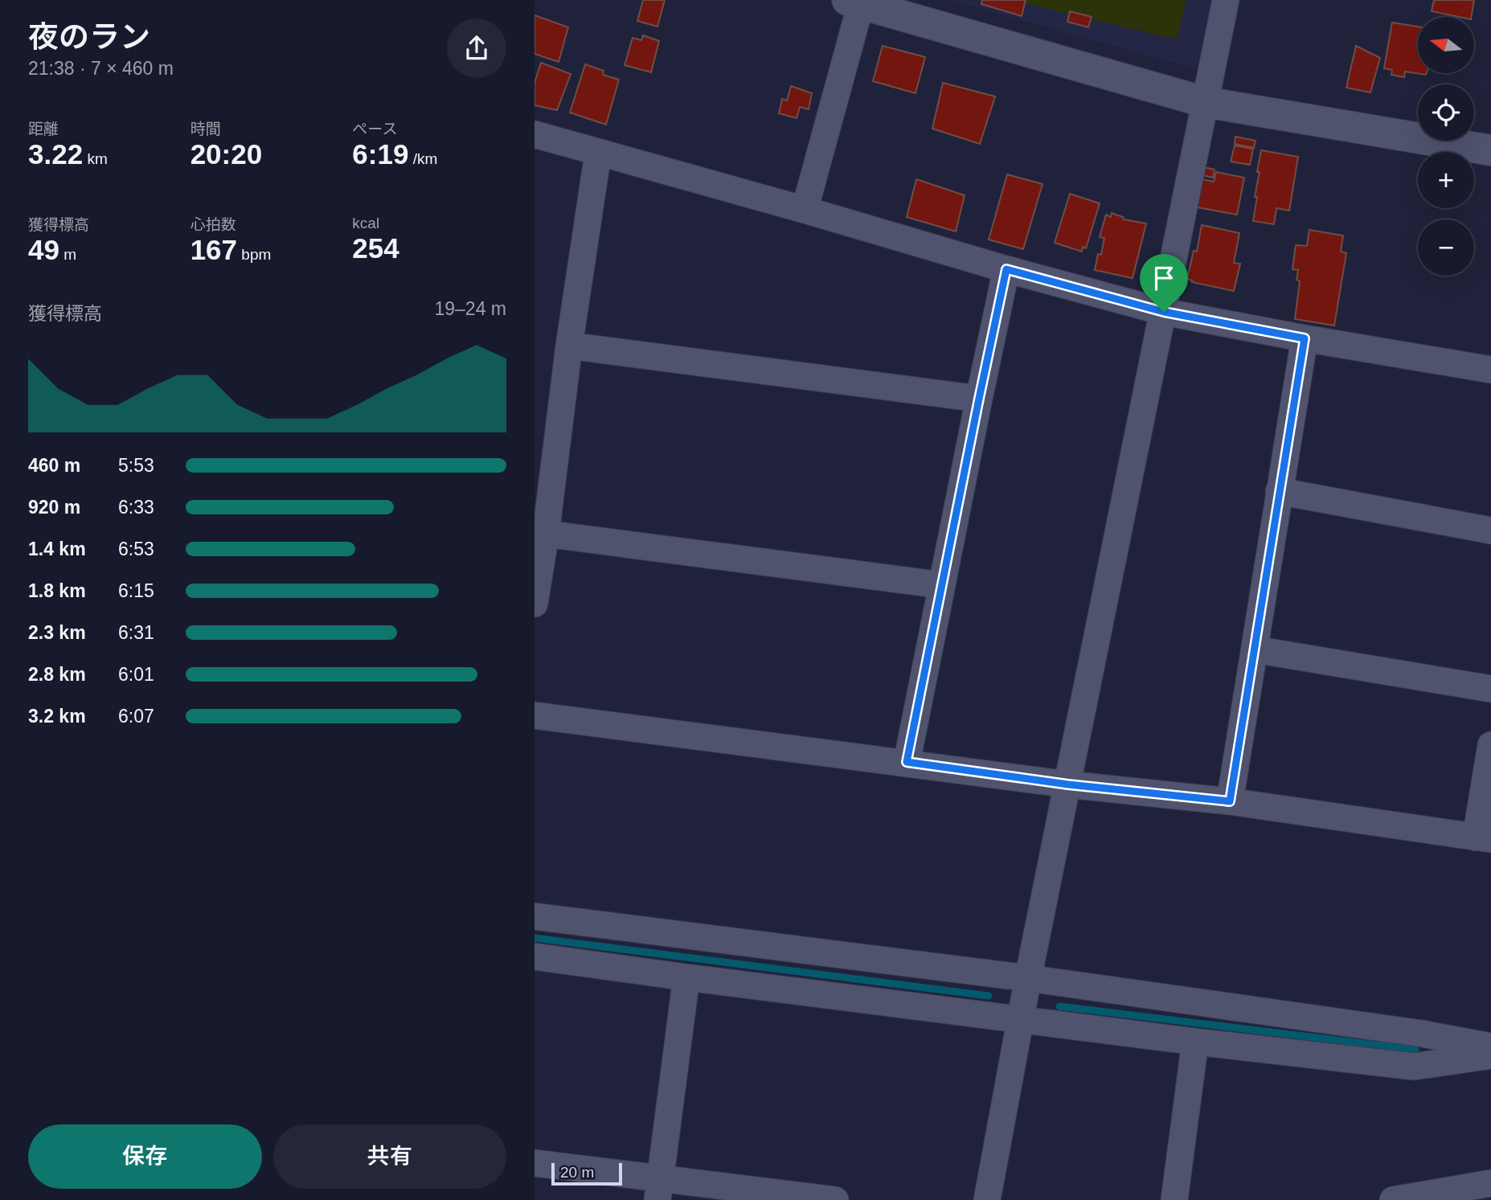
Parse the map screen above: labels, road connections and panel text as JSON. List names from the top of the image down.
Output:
{
  "scale_bar": "20 m",
  "north": "left",
  "page": {
    "heading": ["夜のラン", "21:38 · 7 × 460 m"],
    "map_buttons": ["+", "−"],
    "stats": [
      ["距離", "3.22 km"],
      ["時間", "20:20"],
      ["ペース", "6:19 /km"],
      ["獲得標高", "49 m"],
      ["心拍数", "167 bpm"],
      ["kcal", "254"]
    ],
    "chart": ["獲得標高", "19–24 m"],
    "list": [
      {
        "name": "460 m",
        "note": "5:53"
      },
      {
        "name": "920 m",
        "note": "6:33"
      },
      {
        "name": "1.4 km",
        "note": "6:53"
      },
      {
        "name": "1.8 km",
        "note": "6:15"
      },
      {
        "name": "2.3 km",
        "note": "6:31"
      },
      {
        "name": "2.8 km",
        "note": "6:01"
      },
      {
        "name": "3.2 km",
        "note": "6:07"
      }
    ],
    "buttons": ["保存", "共有"],
    "scale": "20 m"
  }
}
